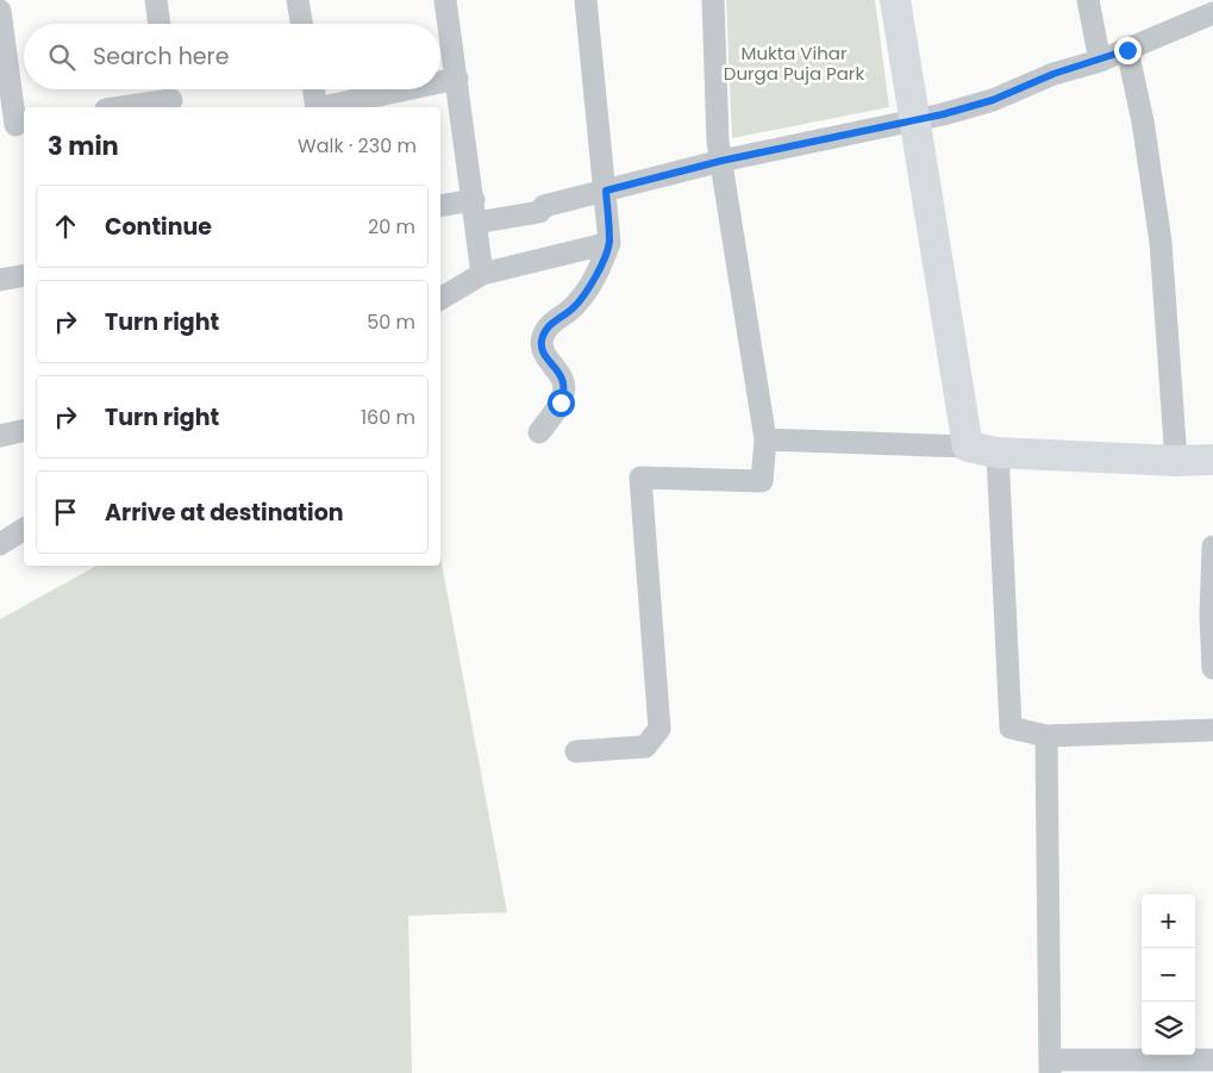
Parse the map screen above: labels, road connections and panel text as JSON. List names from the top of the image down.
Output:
{
  "parks": ["Mukta Vihar Durga Puja Park"],
  "page": {
    "search": "Search here",
    "heading": ["3 min", "Walk · 230 m"],
    "list": [
      ["Continue", "20 m"],
      ["Turn right", "50 m"],
      ["Turn right", "160 m"],
      "Arrive at destination"
    ],
    "map_buttons": ["+", "−"]
  }
}
